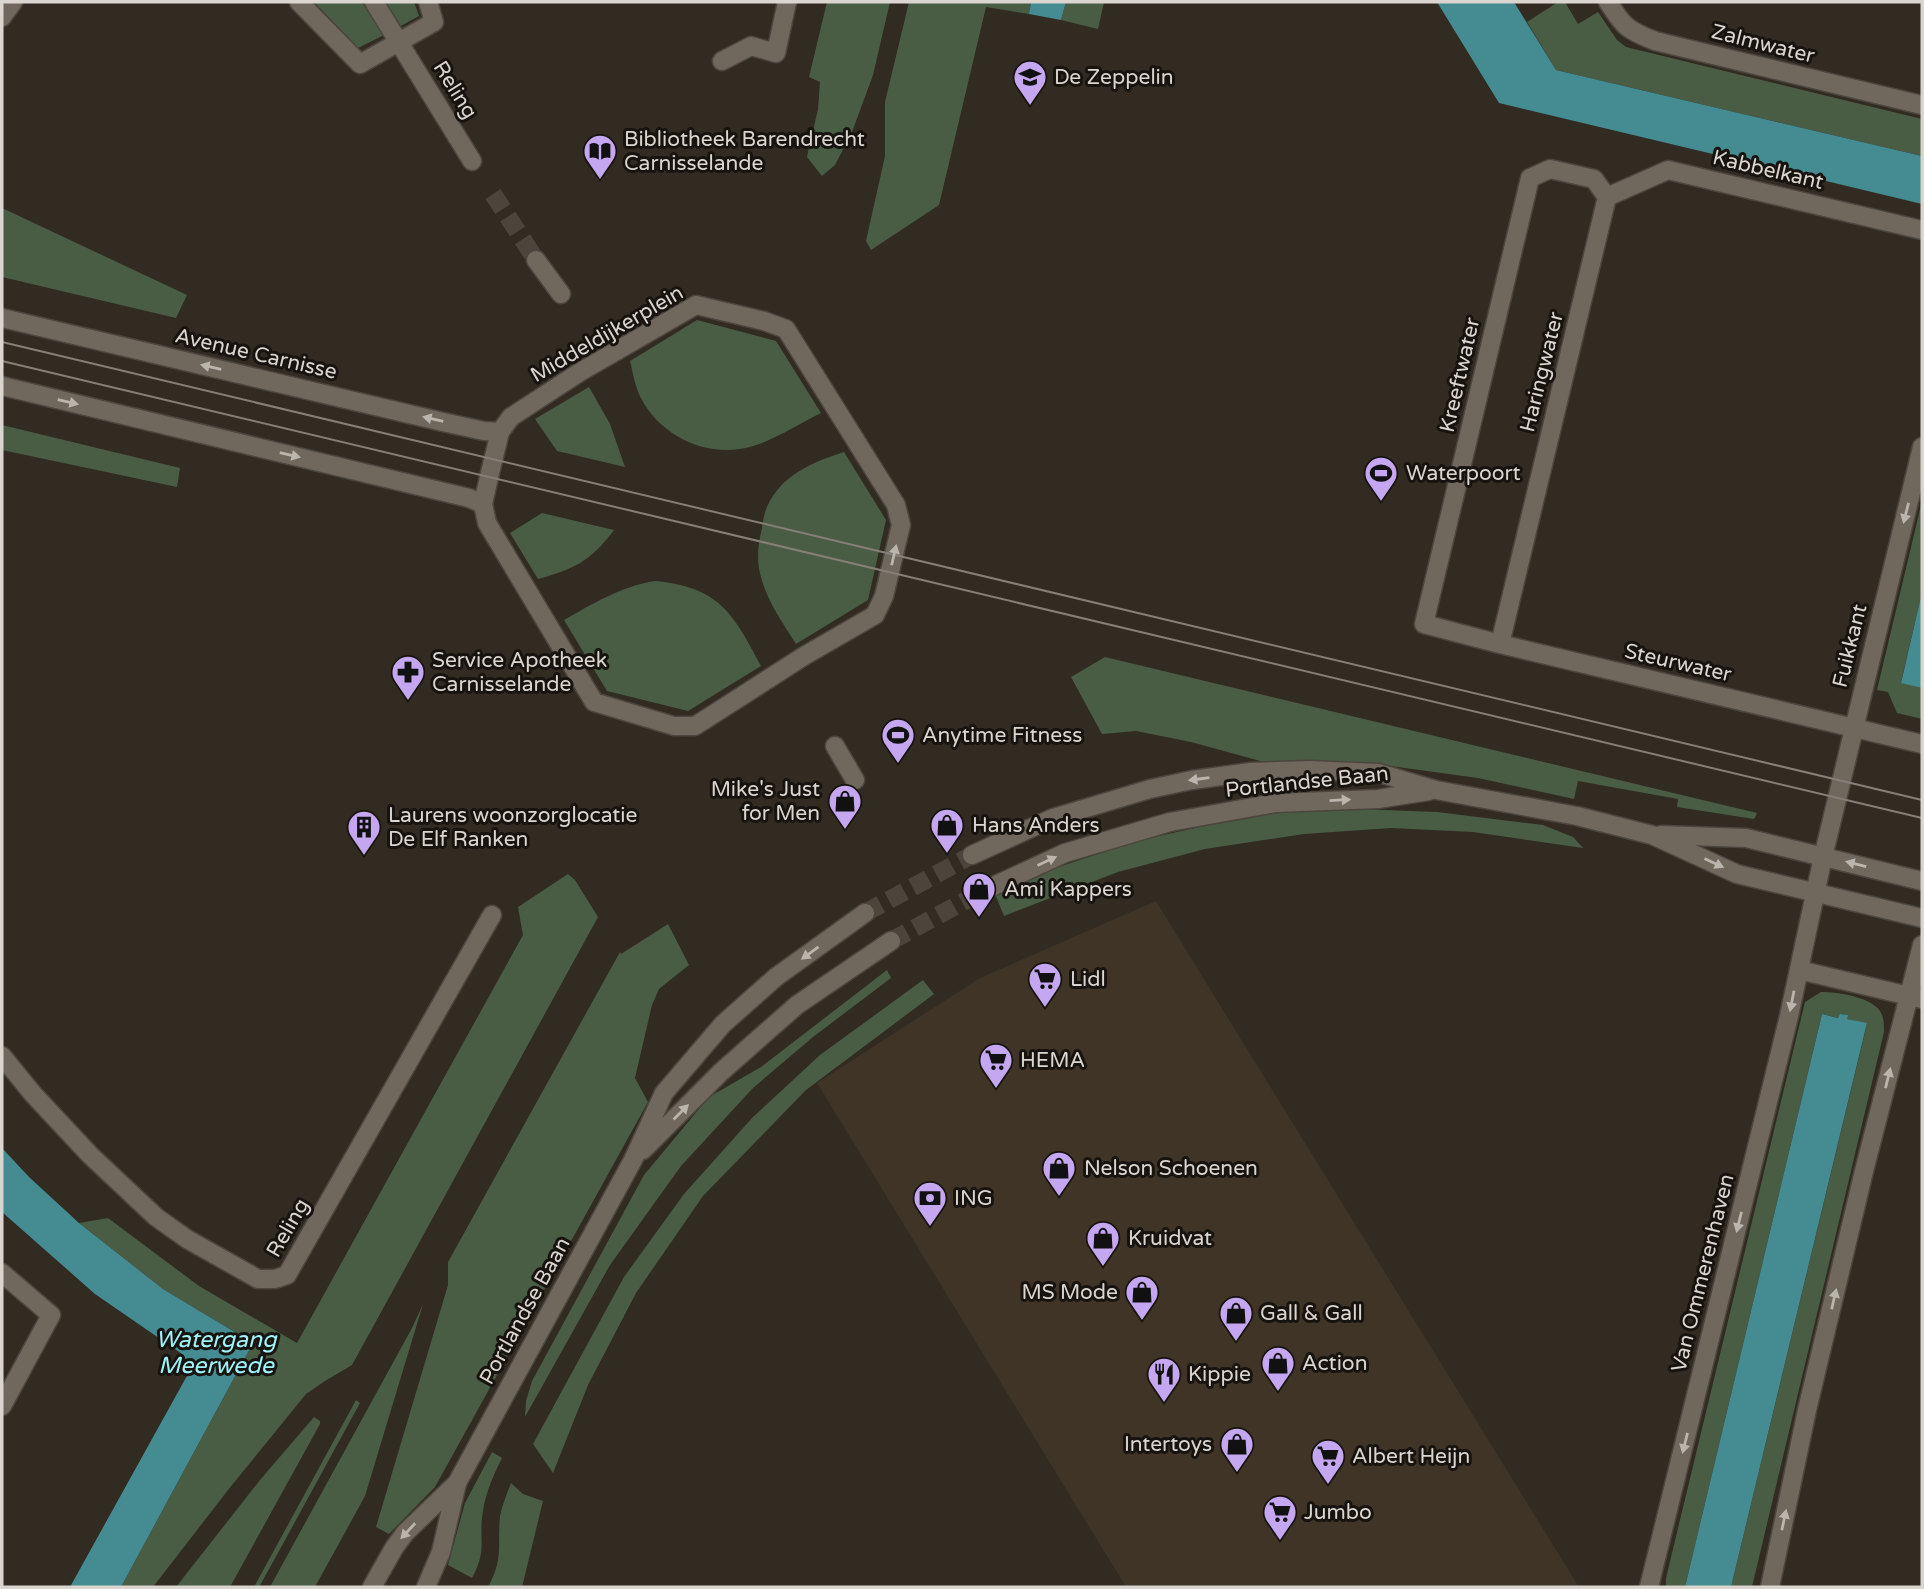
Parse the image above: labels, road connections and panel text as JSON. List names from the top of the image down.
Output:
{
  "streets": {
    "street": [
      "Zalmwater",
      "Reling",
      "Kabbelkant",
      "Middeldijkerplein",
      "Avenue Carnisse",
      "Haringwater",
      "Kreeftwater",
      "Fuikkant",
      "Steurwater",
      "Portlandse Baan",
      "Van Ommerenhaven"
    ]
  },
  "crossings": [
    ["Kabbelkant", "Haringwater"],
    ["Kabbelkant", "Kreeftwater"],
    ["Middeldijkerplein", "Avenue Carnisse"],
    ["Haringwater", "Kreeftwater"],
    ["Haringwater", "Steurwater"],
    ["Kreeftwater", "Steurwater"],
    ["Fuikkant", "Steurwater"],
    ["Fuikkant", "Portlandse Baan"],
    ["Portlandse Baan", "Van Ommerenhaven"]
  ],
  "one_way": ["Fuikkant"],
  "water": ["Watergang Meerwede"],
  "places": {
    "school or university": ["De Zeppelin"],
    "library": ["Bibliotheek Barendrecht Carnisselande"],
    "sports": ["Waterpoort", "Anytime Fitness"],
    "pharmacy": ["Service Apotheek Carnisselande"],
    "shop": [
      "Mike's Just for Men",
      "Hans Anders",
      "Ami Kappers",
      "Nelson Schoenen",
      "Kruidvat",
      "MS Mode",
      "Gall & Gall",
      "Action",
      "Intertoys"
    ],
    "building": ["Laurens woonzorglocatie De Elf Ranken"],
    "supermarket": [
      "Lidl",
      "HEMA",
      "Albert Heijn",
      "Jumbo"
    ],
    "bank": ["ING"],
    "restaurant": ["Kippie"]
  }
}
